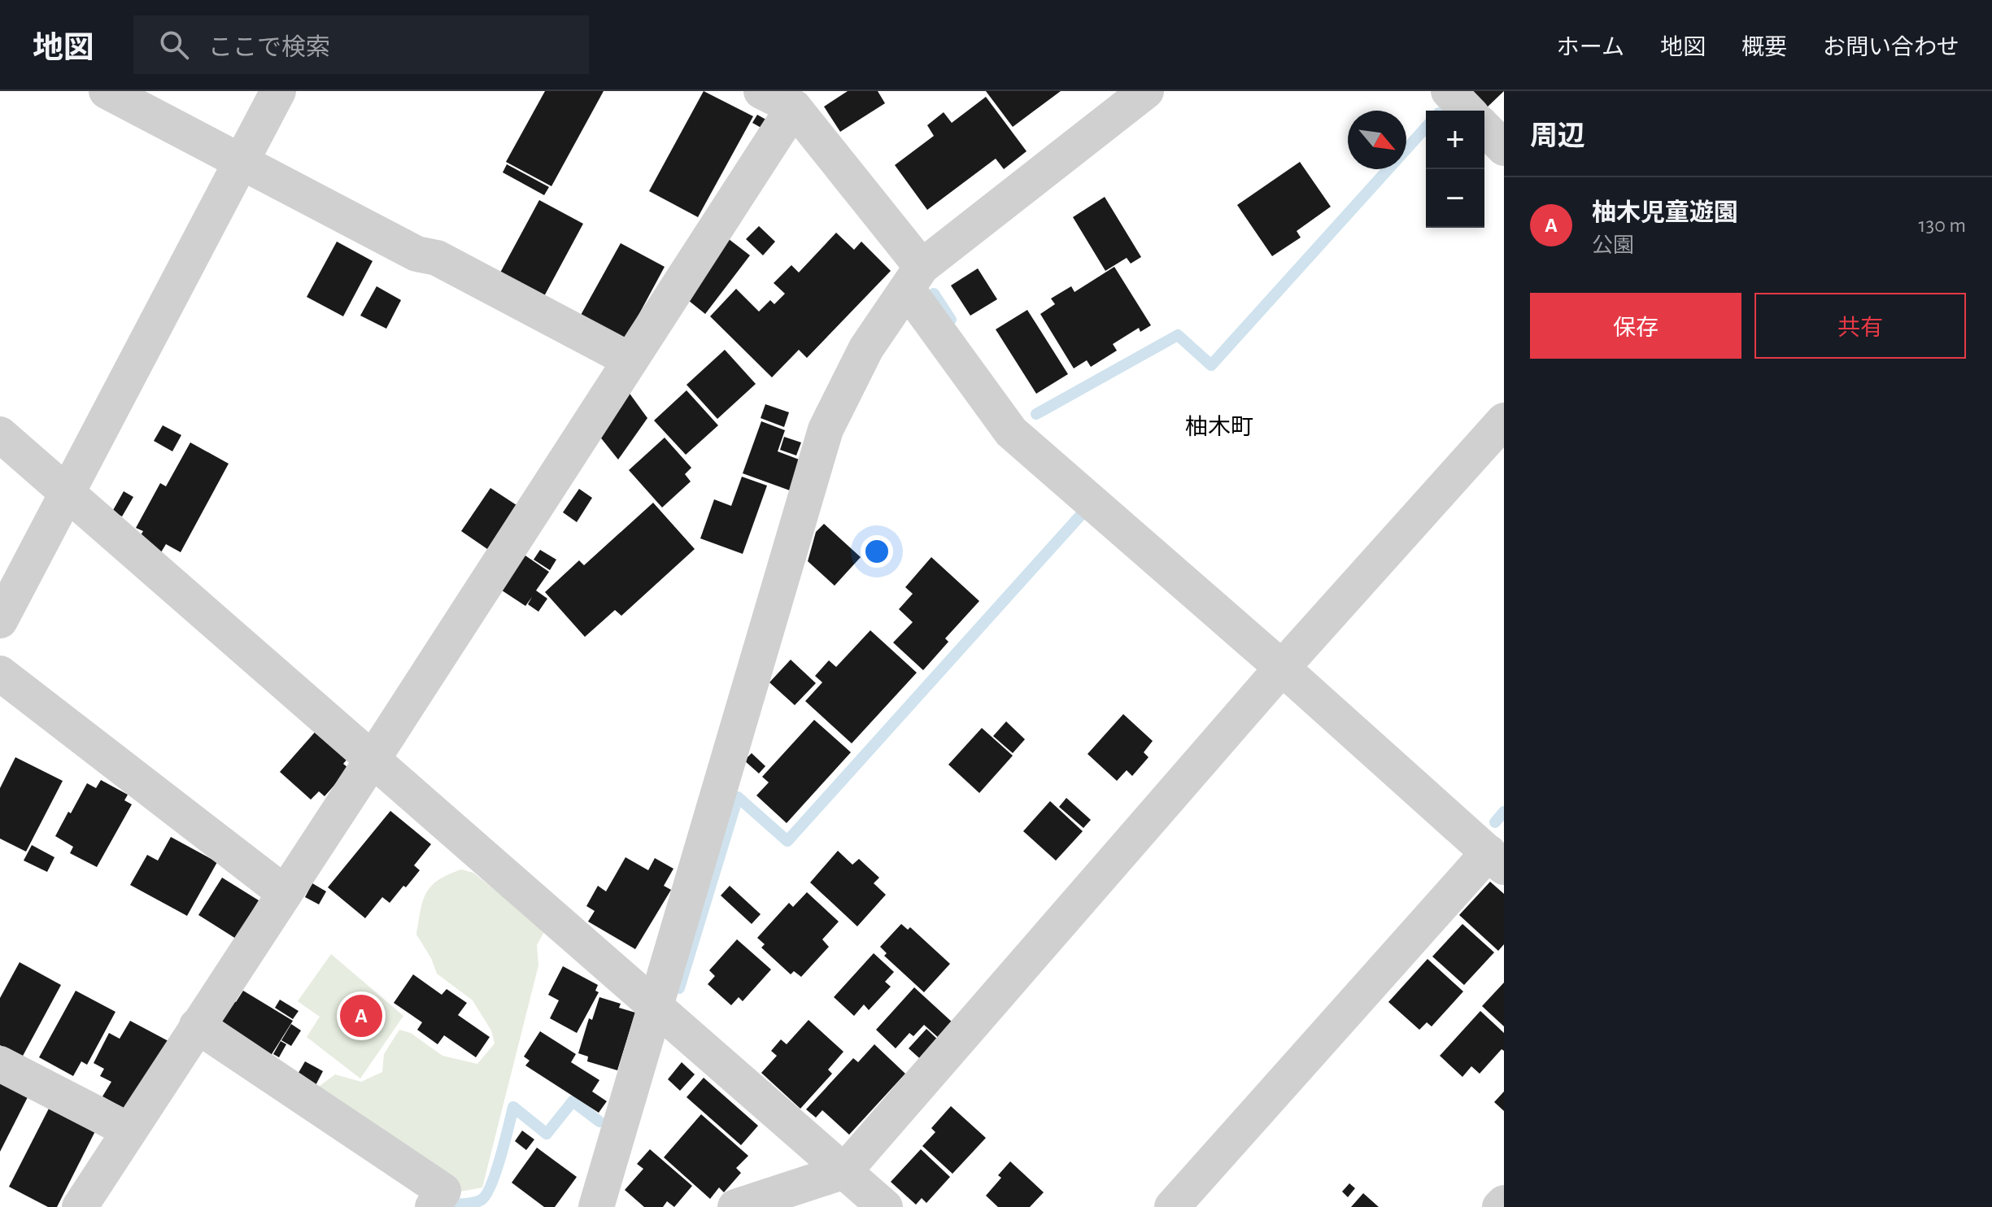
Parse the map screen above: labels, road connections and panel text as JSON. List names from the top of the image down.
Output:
{
  "districts": ["柚木町"],
  "north": "bottom right",
  "page": {
    "header": "地図",
    "search": "ここで検索",
    "nav": [
      "ホーム",
      "地図",
      "概要",
      "お問い合わせ"
    ],
    "heading": "周辺",
    "map_buttons": ["+", "−"],
    "list": [
      {
        "mark": "A",
        "name": "柚木児童遊園",
        "note": "公園",
        "value": "130 m"
      }
    ],
    "buttons": ["保存", "共有"],
    "pins": "A"
  }
}
